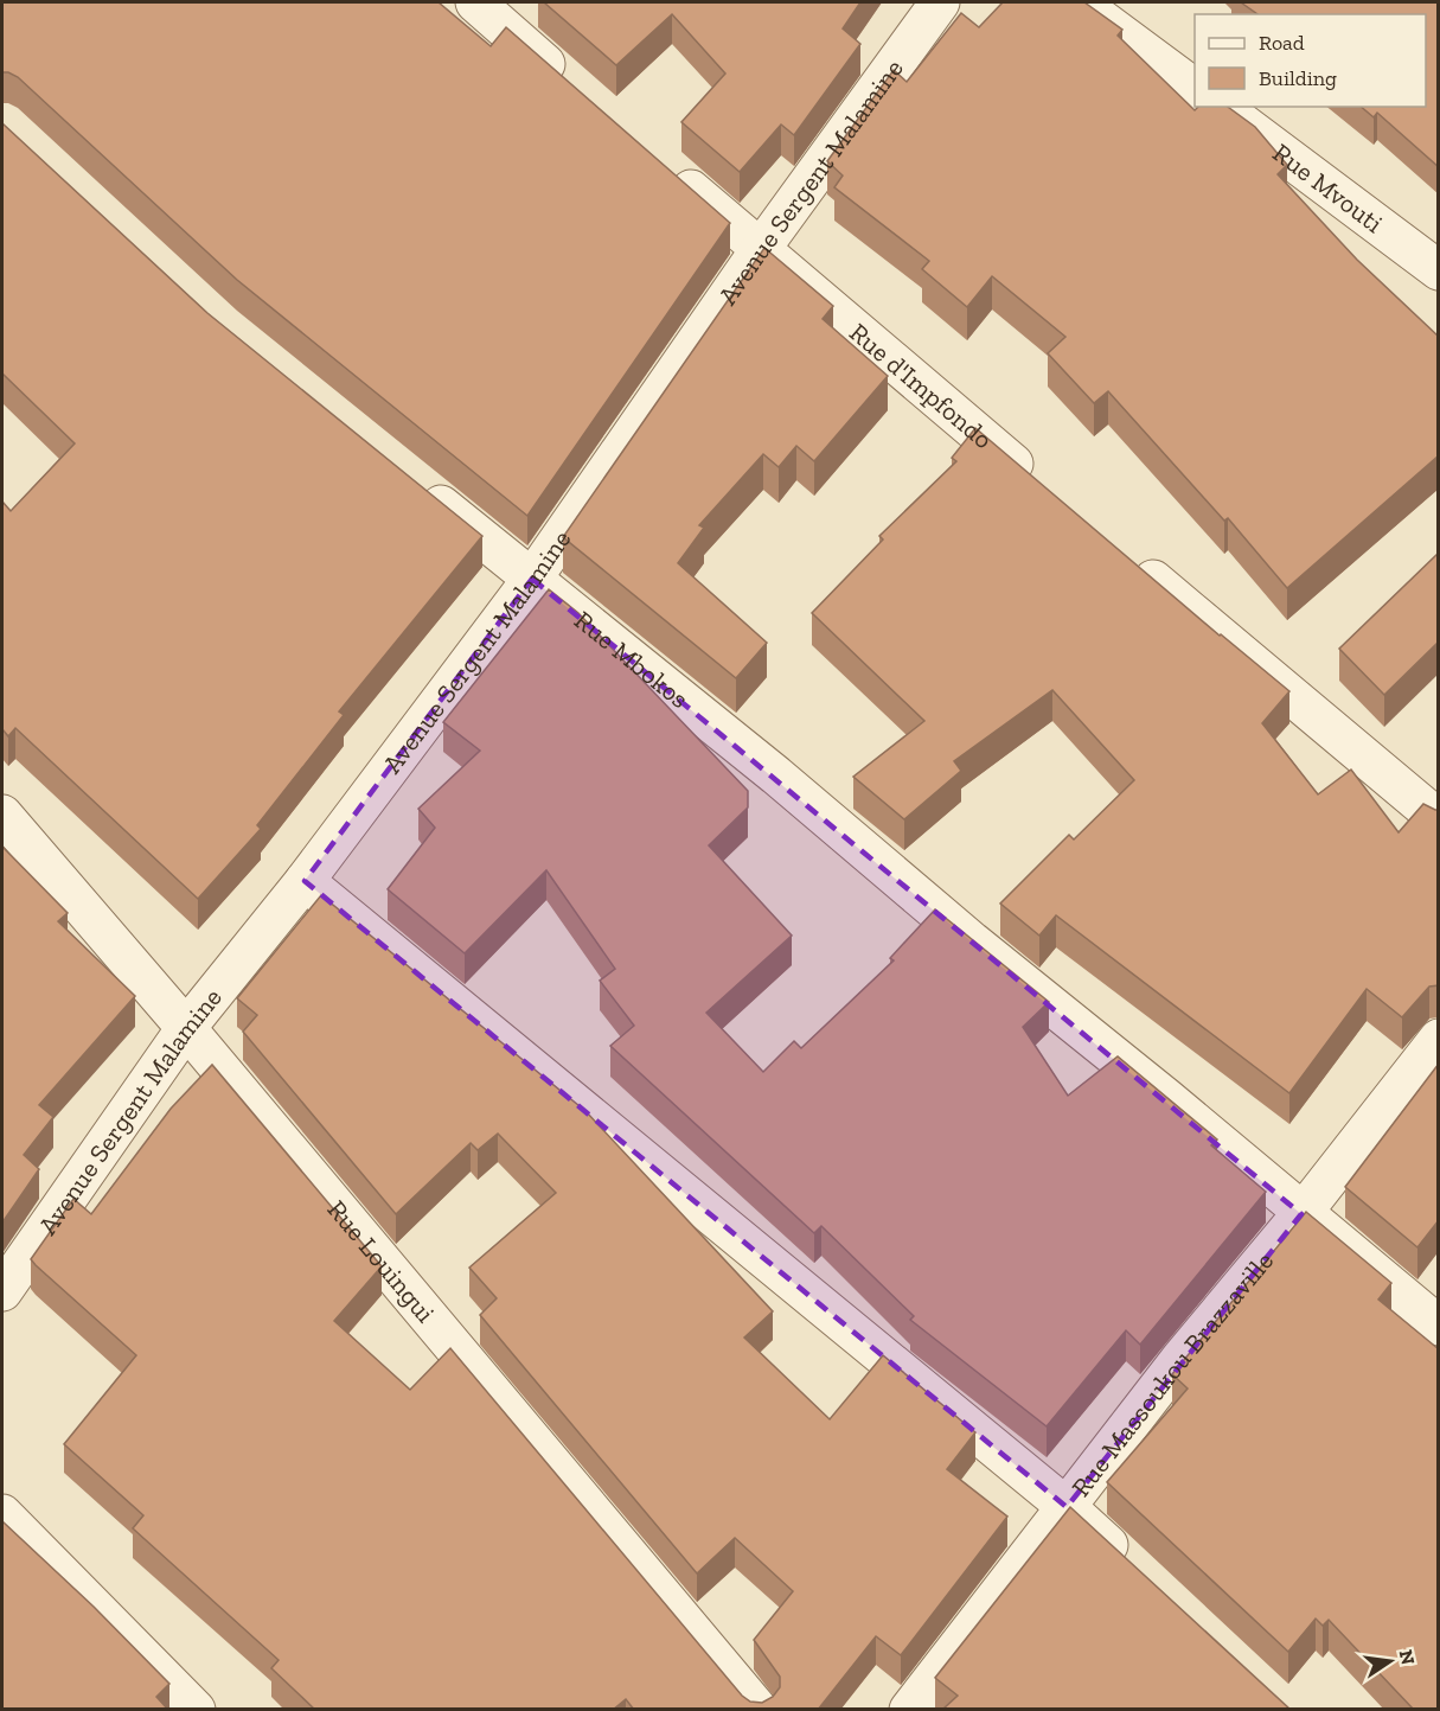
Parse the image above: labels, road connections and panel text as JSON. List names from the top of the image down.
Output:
{
  "streets": {
    "street": [
      "Avenue Sergent Malamine",
      "Rue Mvouti",
      "Rue d'Impfondo",
      "Rue Mbokos",
      "Rue Louingui",
      "Rue Massoukou Brazzaville"
    ]
  },
  "crossings": [
    ["Avenue Sergent Malamine", "Rue d'Impfondo"],
    ["Avenue Sergent Malamine", "Rue Mbokos"],
    ["Avenue Sergent Malamine", "Rue Louingui"],
    ["Rue Mbokos", "Rue Massoukou Brazzaville"]
  ],
  "legend": ["Road", "Building"],
  "north": "right"
}
